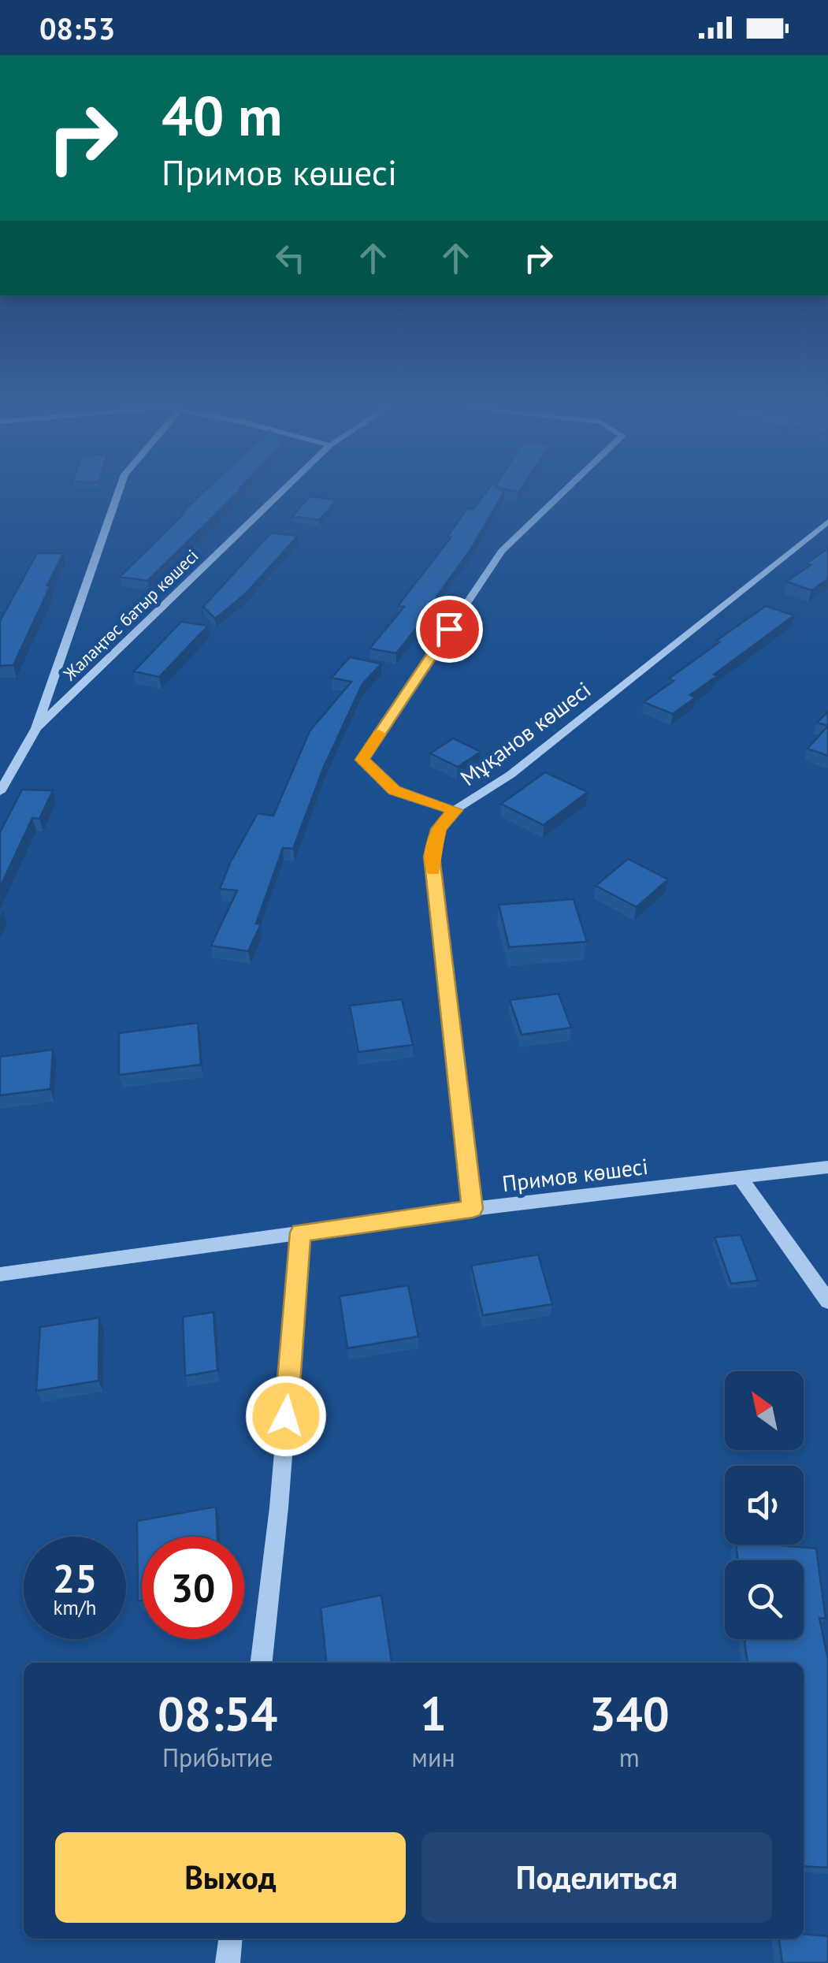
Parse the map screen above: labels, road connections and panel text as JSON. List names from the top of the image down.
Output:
{
  "streets": {
    "street": ["Жалаңтөс батыр көшесі", "Мұқанов көшесі", "Примов көшесі"]
  },
  "crossings": [
    ["Мұқанов көшесі", "Примов көшесі"]
  ],
  "north": "top left",
  "page": {
    "status": "08:53",
    "turn": ["40 m", "Примов көшесі"],
    "speed": "25 km/h",
    "limit": "30",
    "eta": [
      "08:54",
      "Прибытие",
      "1",
      "мин",
      "340",
      "m"
    ],
    "buttons": ["Выход", "Поделиться"]
  }
}
